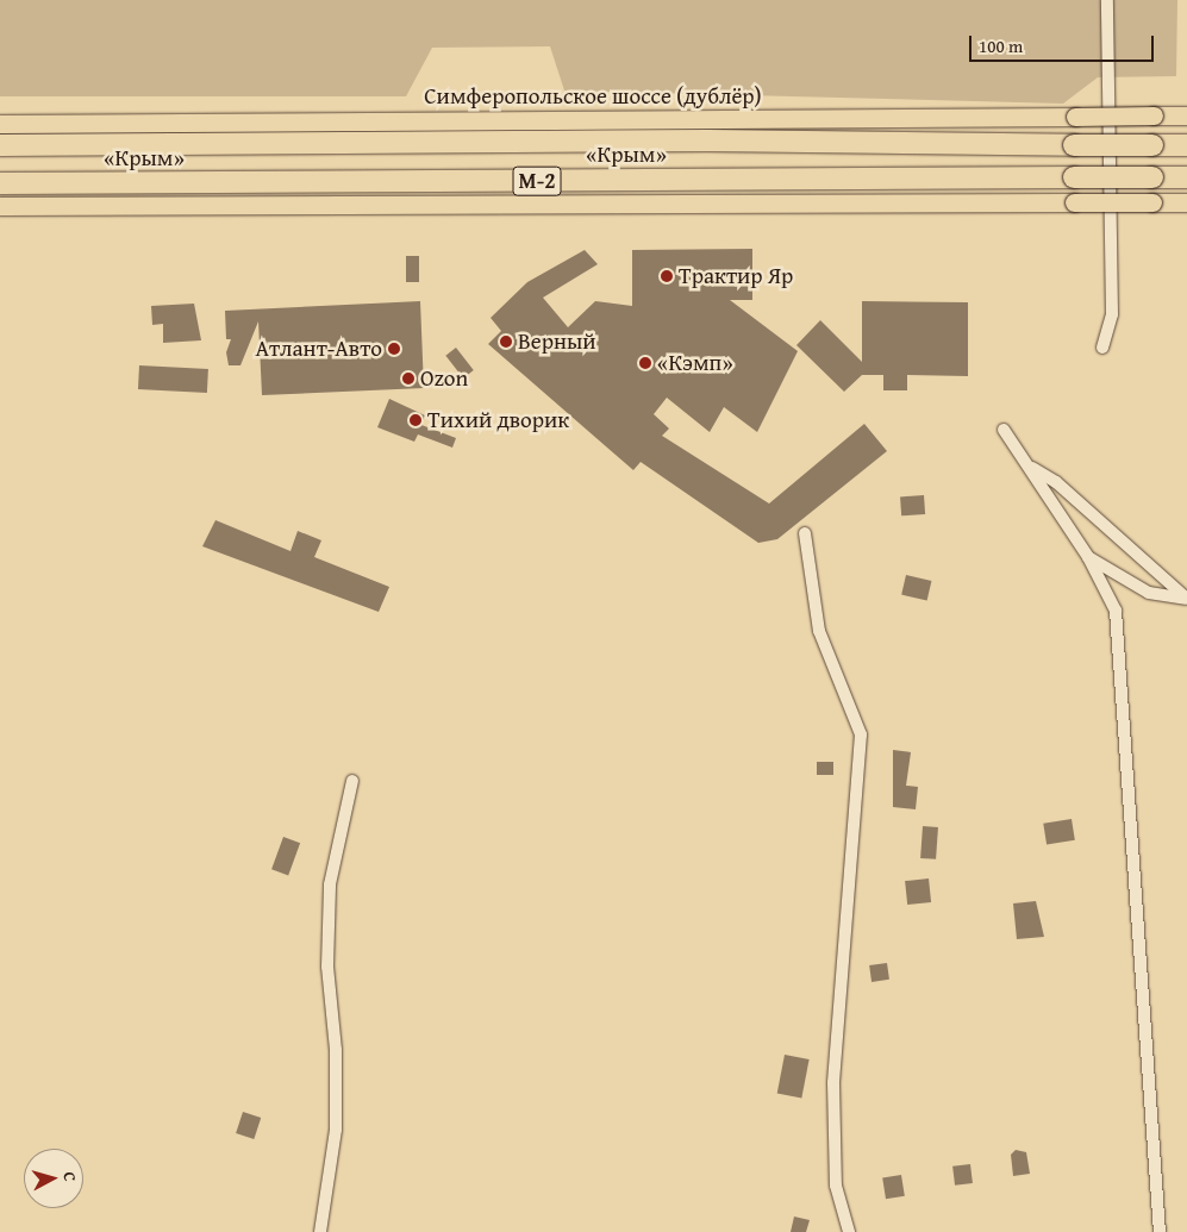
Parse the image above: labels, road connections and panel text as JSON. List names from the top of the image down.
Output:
{
  "streets": {
    "highway": ["«Крым»", "М-2"],
    "main road": ["Симферопольское шоссе (дублёр)"]
  },
  "places": [
    "Трактир Яр",
    "Верный",
    "Атлант-Авто",
    "«Кэмп»",
    "Ozon",
    "Тихий дворик"
  ],
  "scale_bar": "100 m",
  "north": "right"
}
